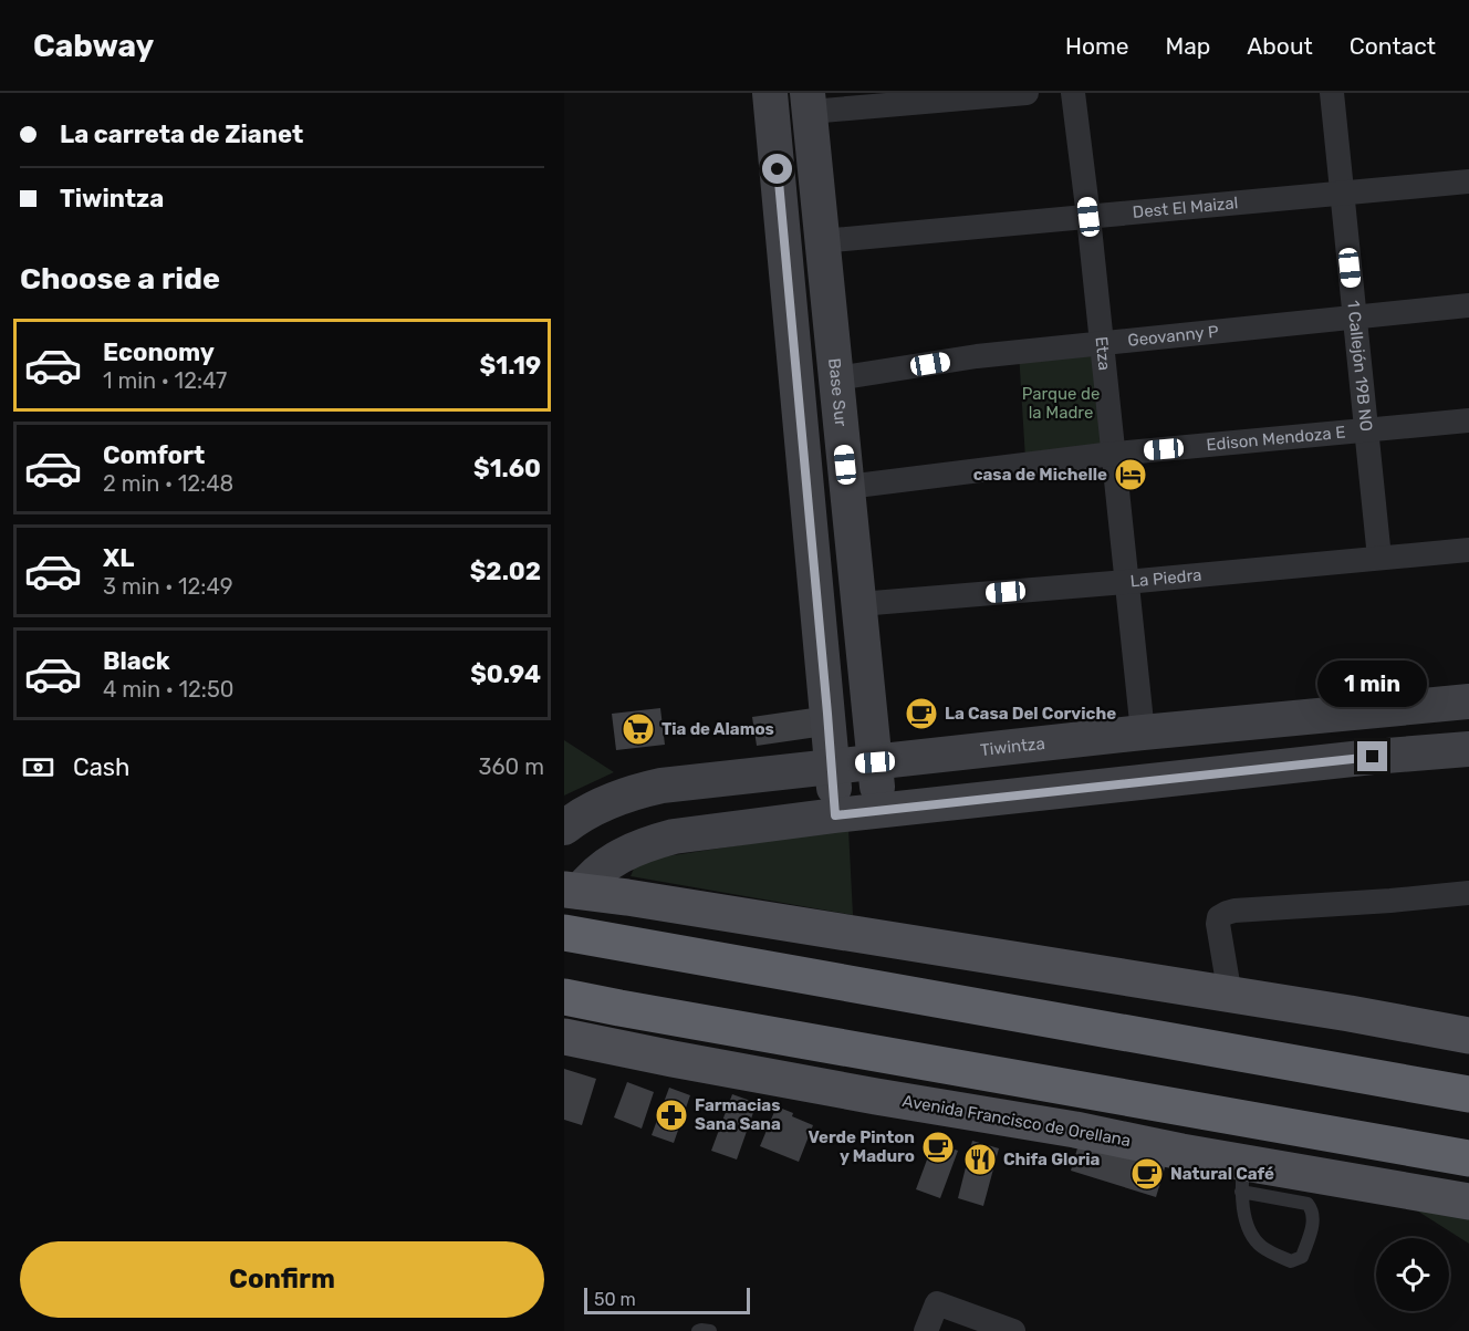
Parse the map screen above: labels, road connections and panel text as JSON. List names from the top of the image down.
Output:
{
  "streets": {
    "main road": ["Avenida Francisco de Orellana"],
    "street": [
      "Dest El Maizal",
      "Geovanny P",
      "Etza",
      "1 Callejón 19B NO",
      "Base Sur",
      "Edison Mendoza E",
      "La Piedra",
      "Tiwintza"
    ]
  },
  "crossings": [
    ["Dest El Maizal", "Etza"],
    ["Dest El Maizal", "1 Callejón 19B NO"],
    ["Dest El Maizal", "Base Sur"],
    ["Geovanny P", "Etza"],
    ["Geovanny P", "1 Callejón 19B NO"],
    ["Geovanny P", "Base Sur"],
    ["Etza", "Edison Mendoza E"],
    ["Etza", "La Piedra"],
    ["Etza", "Tiwintza"],
    ["1 Callejón 19B NO", "Edison Mendoza E"],
    ["1 Callejón 19B NO", "La Piedra"],
    ["Base Sur", "Edison Mendoza E"],
    ["Base Sur", "La Piedra"],
    ["Base Sur", "Tiwintza"]
  ],
  "parks": ["Parque de la Madre"],
  "places": {
    "hotel": ["casa de Michelle"],
    "cafe": ["La Casa Del Corviche", "Verde Pinton y Maduro", "Natural Café"],
    "supermarket": ["Tia de Alamos"],
    "pharmacy": ["Farmacias Sana Sana"],
    "restaurant": ["Chifa Gloria"]
  },
  "scale_bar": "50 m",
  "page": {
    "header": "Cabway",
    "nav": [
      "Home",
      "Map",
      "About",
      "Contact"
    ],
    "banner": ["La carreta de Zianet", "Tiwintza"],
    "heading": "Choose a ride",
    "list": [
      {
        "name": "Economy",
        "note": "1 min · 12:47",
        "value": "$1.19"
      },
      {
        "name": "Comfort",
        "note": "2 min · 12:48",
        "value": "$1.60"
      },
      {
        "name": "XL",
        "note": "3 min · 12:49",
        "value": "$2.02"
      },
      {
        "name": "Black",
        "note": "4 min · 12:50",
        "value": "$0.94"
      }
    ],
    "bubble": "1 min",
    "pay": ["Cash", "360 m"],
    "buttons": "Confirm",
    "scale": "50 m"
  }
}
